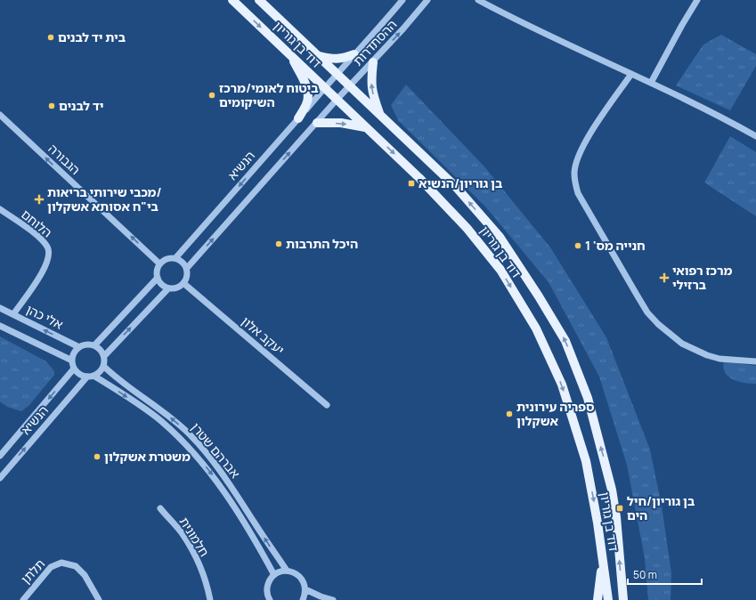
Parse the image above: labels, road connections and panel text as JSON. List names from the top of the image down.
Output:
{
  "streets": {
    "main road": ["דוד בן גוריון"],
    "street": [
      "ההסתדרות",
      "הגבורה",
      "הנשיא",
      "הלוחם",
      "אלי כהן",
      "יעקב אלון",
      "אברהם שטרן",
      "חלמונית",
      "תלתן"
    ]
  },
  "crossings": [
    ["ההסתדרות", "דוד בן גוריון"],
    ["ההסתדרות", "הנשיא"],
    ["דוד בן גוריון", "הנשיא"],
    ["הגבורה", "הנשיא"],
    ["הגבורה", "יעקב אלון"],
    ["הנשיא", "אלי כהן"],
    ["הנשיא", "יעקב אלון"],
    ["הנשיא", "אברהם שטרן"],
    ["הלוחם", "אלי כהן"],
    ["אלי כהן", "אברהם שטרן"]
  ],
  "one_way": ["הגבורה"],
  "places": {
    "other": [
      "בית יד לבנים",
      "ביטוח לאומי/מרכז השיקומים",
      "יד לבנים",
      "היכל התרבות",
      "חנייה מס' 1",
      "ספריה עירונית אשקלון",
      "משטרת אשקלון"
    ],
    "transit": ["בן גוריון/הנשיא", "בן גוריון/חיל הים"],
    "health": ["מכבי שירותי בריאות/ בי\"ח אסותא אשקלון", "מרכז רפואי ברזילי"]
  },
  "scale_bar": "50 m"
}
